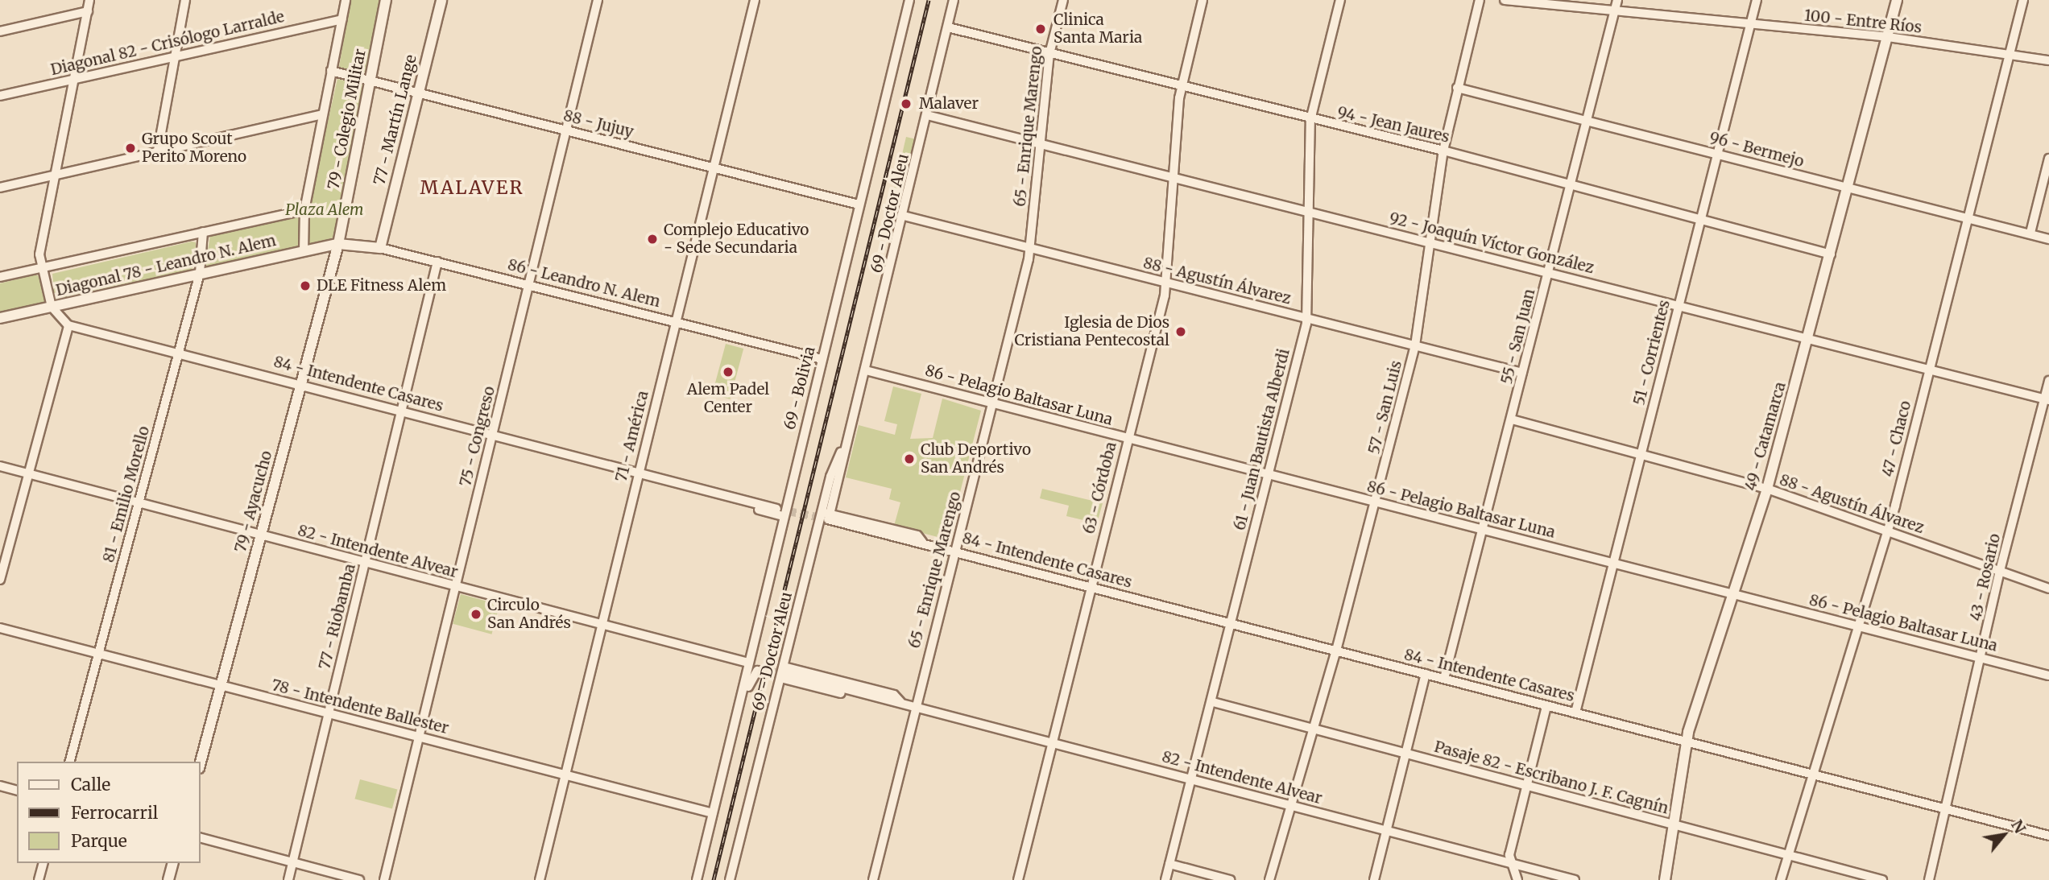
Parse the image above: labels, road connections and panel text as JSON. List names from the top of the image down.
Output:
{
  "streets": {
    "street": [
      "100 - Entre Ríos",
      "Diagonal 82 - Crisólogo Larralde",
      "79 - Colegio Militar",
      "77 - Martín Lange",
      "88 - Jujuy",
      "94 - Jean Jaures",
      "65 - Enrique Marengo",
      "96 - Bermejo",
      "69 - Doctor Aleu",
      "92 - Joaquín Víctor González",
      "Diagonal 78 - Leandro N. Alem",
      "88 - Agustín Álvarez",
      "86 - Leandro N. Alem",
      "55 - San Juan",
      "51 - Corrientes",
      "84 - Intendente Casares",
      "69 - Bolivia",
      "86 - Pelagio Baltasar Luna",
      "57 - San Luis",
      "75 - Congreso",
      "71 - América",
      "49 - Catamarca",
      "47 - Chaco",
      "61 - Juan Bautista Alberdi",
      "63 - Córdoba",
      "81 - Emilio Morello",
      "79 - Ayacucho",
      "82 - Intendente Alvear",
      "43 - Rosario",
      "77 - Riobamba",
      "78 - Intendente Ballester",
      "Pasaje 82 - Escribano J. F. Cagnín"
    ]
  },
  "crossings": [
    ["100 - Entre Ríos", "55 - San Juan"],
    ["100 - Entre Ríos", "51 - Corrientes"],
    ["100 - Entre Ríos", "49 - Catamarca"],
    ["100 - Entre Ríos", "47 - Chaco"],
    ["79 - Colegio Militar", "88 - Jujuy"],
    ["79 - Colegio Militar", "Diagonal 78 - Leandro N. Alem"],
    ["79 - Colegio Militar", "86 - Leandro N. Alem"],
    ["79 - Colegio Militar", "79 - Ayacucho"],
    ["77 - Martín Lange", "88 - Jujuy"],
    ["77 - Martín Lange", "86 - Leandro N. Alem"],
    ["88 - Jujuy", "69 - Bolivia"],
    ["88 - Jujuy", "75 - Congreso"],
    ["88 - Jujuy", "71 - América"],
    ["94 - Jean Jaures", "65 - Enrique Marengo"],
    ["94 - Jean Jaures", "69 - Doctor Aleu"],
    ["94 - Jean Jaures", "55 - San Juan"],
    ["94 - Jean Jaures", "51 - Corrientes"],
    ["94 - Jean Jaures", "57 - San Luis"],
    ["94 - Jean Jaures", "49 - Catamarca"],
    ["94 - Jean Jaures", "61 - Juan Bautista Alberdi"],
    ["94 - Jean Jaures", "63 - Córdoba"],
    ["65 - Enrique Marengo", "92 - Joaquín Víctor González"],
    ["65 - Enrique Marengo", "88 - Agustín Álvarez"],
    ["65 - Enrique Marengo", "84 - Intendente Casares"],
    ["65 - Enrique Marengo", "86 - Pelagio Baltasar Luna"],
    ["65 - Enrique Marengo", "82 - Intendente Alvear"],
    ["96 - Bermejo", "55 - San Juan"],
    ["96 - Bermejo", "51 - Corrientes"],
    ["96 - Bermejo", "57 - San Luis"],
    ["96 - Bermejo", "49 - Catamarca"],
    ["96 - Bermejo", "47 - Chaco"],
    ["69 - Doctor Aleu", "92 - Joaquín Víctor González"],
    ["69 - Doctor Aleu", "88 - Agustín Álvarez"],
    ["69 - Doctor Aleu", "84 - Intendente Casares"],
    ["69 - Doctor Aleu", "86 - Pelagio Baltasar Luna"],
    ["69 - Doctor Aleu", "82 - Intendente Alvear"],
    ["92 - Joaquín Víctor González", "55 - San Juan"],
    ["92 - Joaquín Víctor González", "51 - Corrientes"],
    ["92 - Joaquín Víctor González", "57 - San Luis"],
    ["92 - Joaquín Víctor González", "49 - Catamarca"],
    ["92 - Joaquín Víctor González", "47 - Chaco"],
    ["92 - Joaquín Víctor González", "61 - Juan Bautista Alberdi"],
    ["92 - Joaquín Víctor González", "63 - Córdoba"],
    ["92 - Joaquín Víctor González", "43 - Rosario"],
    ["Diagonal 78 - Leandro N. Alem", "86 - Leandro N. Alem"],
    ["Diagonal 78 - Leandro N. Alem", "81 - Emilio Morello"],
    ["Diagonal 78 - Leandro N. Alem", "79 - Ayacucho"],
    ["88 - Agustín Álvarez", "55 - San Juan"],
    ["88 - Agustín Álvarez", "51 - Corrientes"],
    ["88 - Agustín Álvarez", "57 - San Luis"],
    ["88 - Agustín Álvarez", "49 - Catamarca"],
    ["88 - Agustín Álvarez", "47 - Chaco"],
    ["88 - Agustín Álvarez", "61 - Juan Bautista Alberdi"],
    ["88 - Agustín Álvarez", "63 - Córdoba"],
    ["88 - Agustín Álvarez", "43 - Rosario"],
    ["86 - Leandro N. Alem", "69 - Bolivia"],
    ["86 - Leandro N. Alem", "75 - Congreso"],
    ["86 - Leandro N. Alem", "71 - América"],
    ["86 - Leandro N. Alem", "79 - Ayacucho"],
    ["86 - Leandro N. Alem", "77 - Riobamba"],
    ["55 - San Juan", "84 - Intendente Casares"],
    ["55 - San Juan", "86 - Pelagio Baltasar Luna"],
    ["51 - Corrientes", "84 - Intendente Casares"],
    ["51 - Corrientes", "86 - Pelagio Baltasar Luna"],
    ["84 - Intendente Casares", "69 - Bolivia"],
    ["84 - Intendente Casares", "57 - San Luis"],
    ["84 - Intendente Casares", "75 - Congreso"],
    ["84 - Intendente Casares", "71 - América"],
    ["84 - Intendente Casares", "49 - Catamarca"],
    ["84 - Intendente Casares", "47 - Chaco"],
    ["84 - Intendente Casares", "61 - Juan Bautista Alberdi"],
    ["84 - Intendente Casares", "63 - Córdoba"],
    ["84 - Intendente Casares", "81 - Emilio Morello"],
    ["84 - Intendente Casares", "79 - Ayacucho"],
    ["84 - Intendente Casares", "43 - Rosario"],
    ["84 - Intendente Casares", "77 - Riobamba"],
    ["69 - Bolivia", "82 - Intendente Alvear"],
    ["69 - Bolivia", "78 - Intendente Ballester"],
    ["86 - Pelagio Baltasar Luna", "57 - San Luis"],
    ["86 - Pelagio Baltasar Luna", "49 - Catamarca"],
    ["86 - Pelagio Baltasar Luna", "47 - Chaco"],
    ["86 - Pelagio Baltasar Luna", "61 - Juan Bautista Alberdi"],
    ["86 - Pelagio Baltasar Luna", "63 - Córdoba"],
    ["86 - Pelagio Baltasar Luna", "43 - Rosario"],
    ["57 - San Luis", "82 - Intendente Alvear"],
    ["57 - San Luis", "Pasaje 82 - Escribano J. F. Cagnín"],
    ["75 - Congreso", "82 - Intendente Alvear"],
    ["75 - Congreso", "78 - Intendente Ballester"],
    ["71 - América", "82 - Intendente Alvear"],
    ["71 - América", "78 - Intendente Ballester"],
    ["49 - Catamarca", "Pasaje 82 - Escribano J. F. Cagnín"],
    ["47 - Chaco", "Pasaje 82 - Escribano J. F. Cagnín"],
    ["61 - Juan Bautista Alberdi", "82 - Intendente Alvear"],
    ["61 - Juan Bautista Alberdi", "Pasaje 82 - Escribano J. F. Cagnín"],
    ["63 - Córdoba", "82 - Intendente Alvear"],
    ["81 - Emilio Morello", "82 - Intendente Alvear"],
    ["81 - Emilio Morello", "78 - Intendente Ballester"],
    ["79 - Ayacucho", "82 - Intendente Alvear"],
    ["79 - Ayacucho", "78 - Intendente Ballester"],
    ["82 - Intendente Alvear", "77 - Riobamba"],
    ["77 - Riobamba", "78 - Intendente Ballester"]
  ],
  "districts": ["MALAVER"],
  "parks": ["Plaza Alem"],
  "places": [
    "Clinica Santa Maria",
    "Malaver",
    "Grupo Scout Perito Moreno",
    "Complejo Educativo - Sede Secundaria",
    "DLE Fitness Alem",
    "Iglesia de Dios Cristiana Pentecostal",
    "Alem Padel Center",
    "Club Deportivo San Andrés",
    "Circulo San Andrés"
  ],
  "legend": ["Calle", "Ferrocarril", "Parque"],
  "north": "top right"
}
